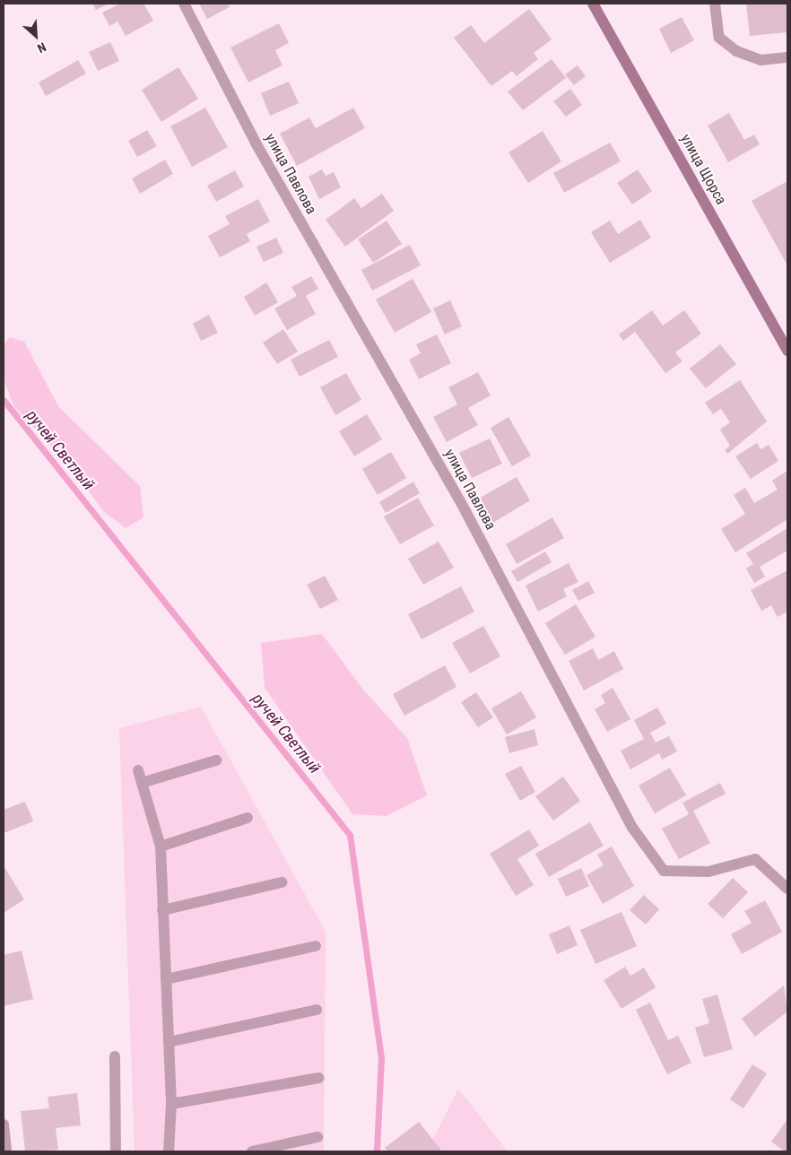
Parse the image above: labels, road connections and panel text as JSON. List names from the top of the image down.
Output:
{
  "streets": {
    "street": ["улица Щорса", "улица Павлова"]
  },
  "water": ["ручей Светлый"],
  "north": "bottom right"
}
